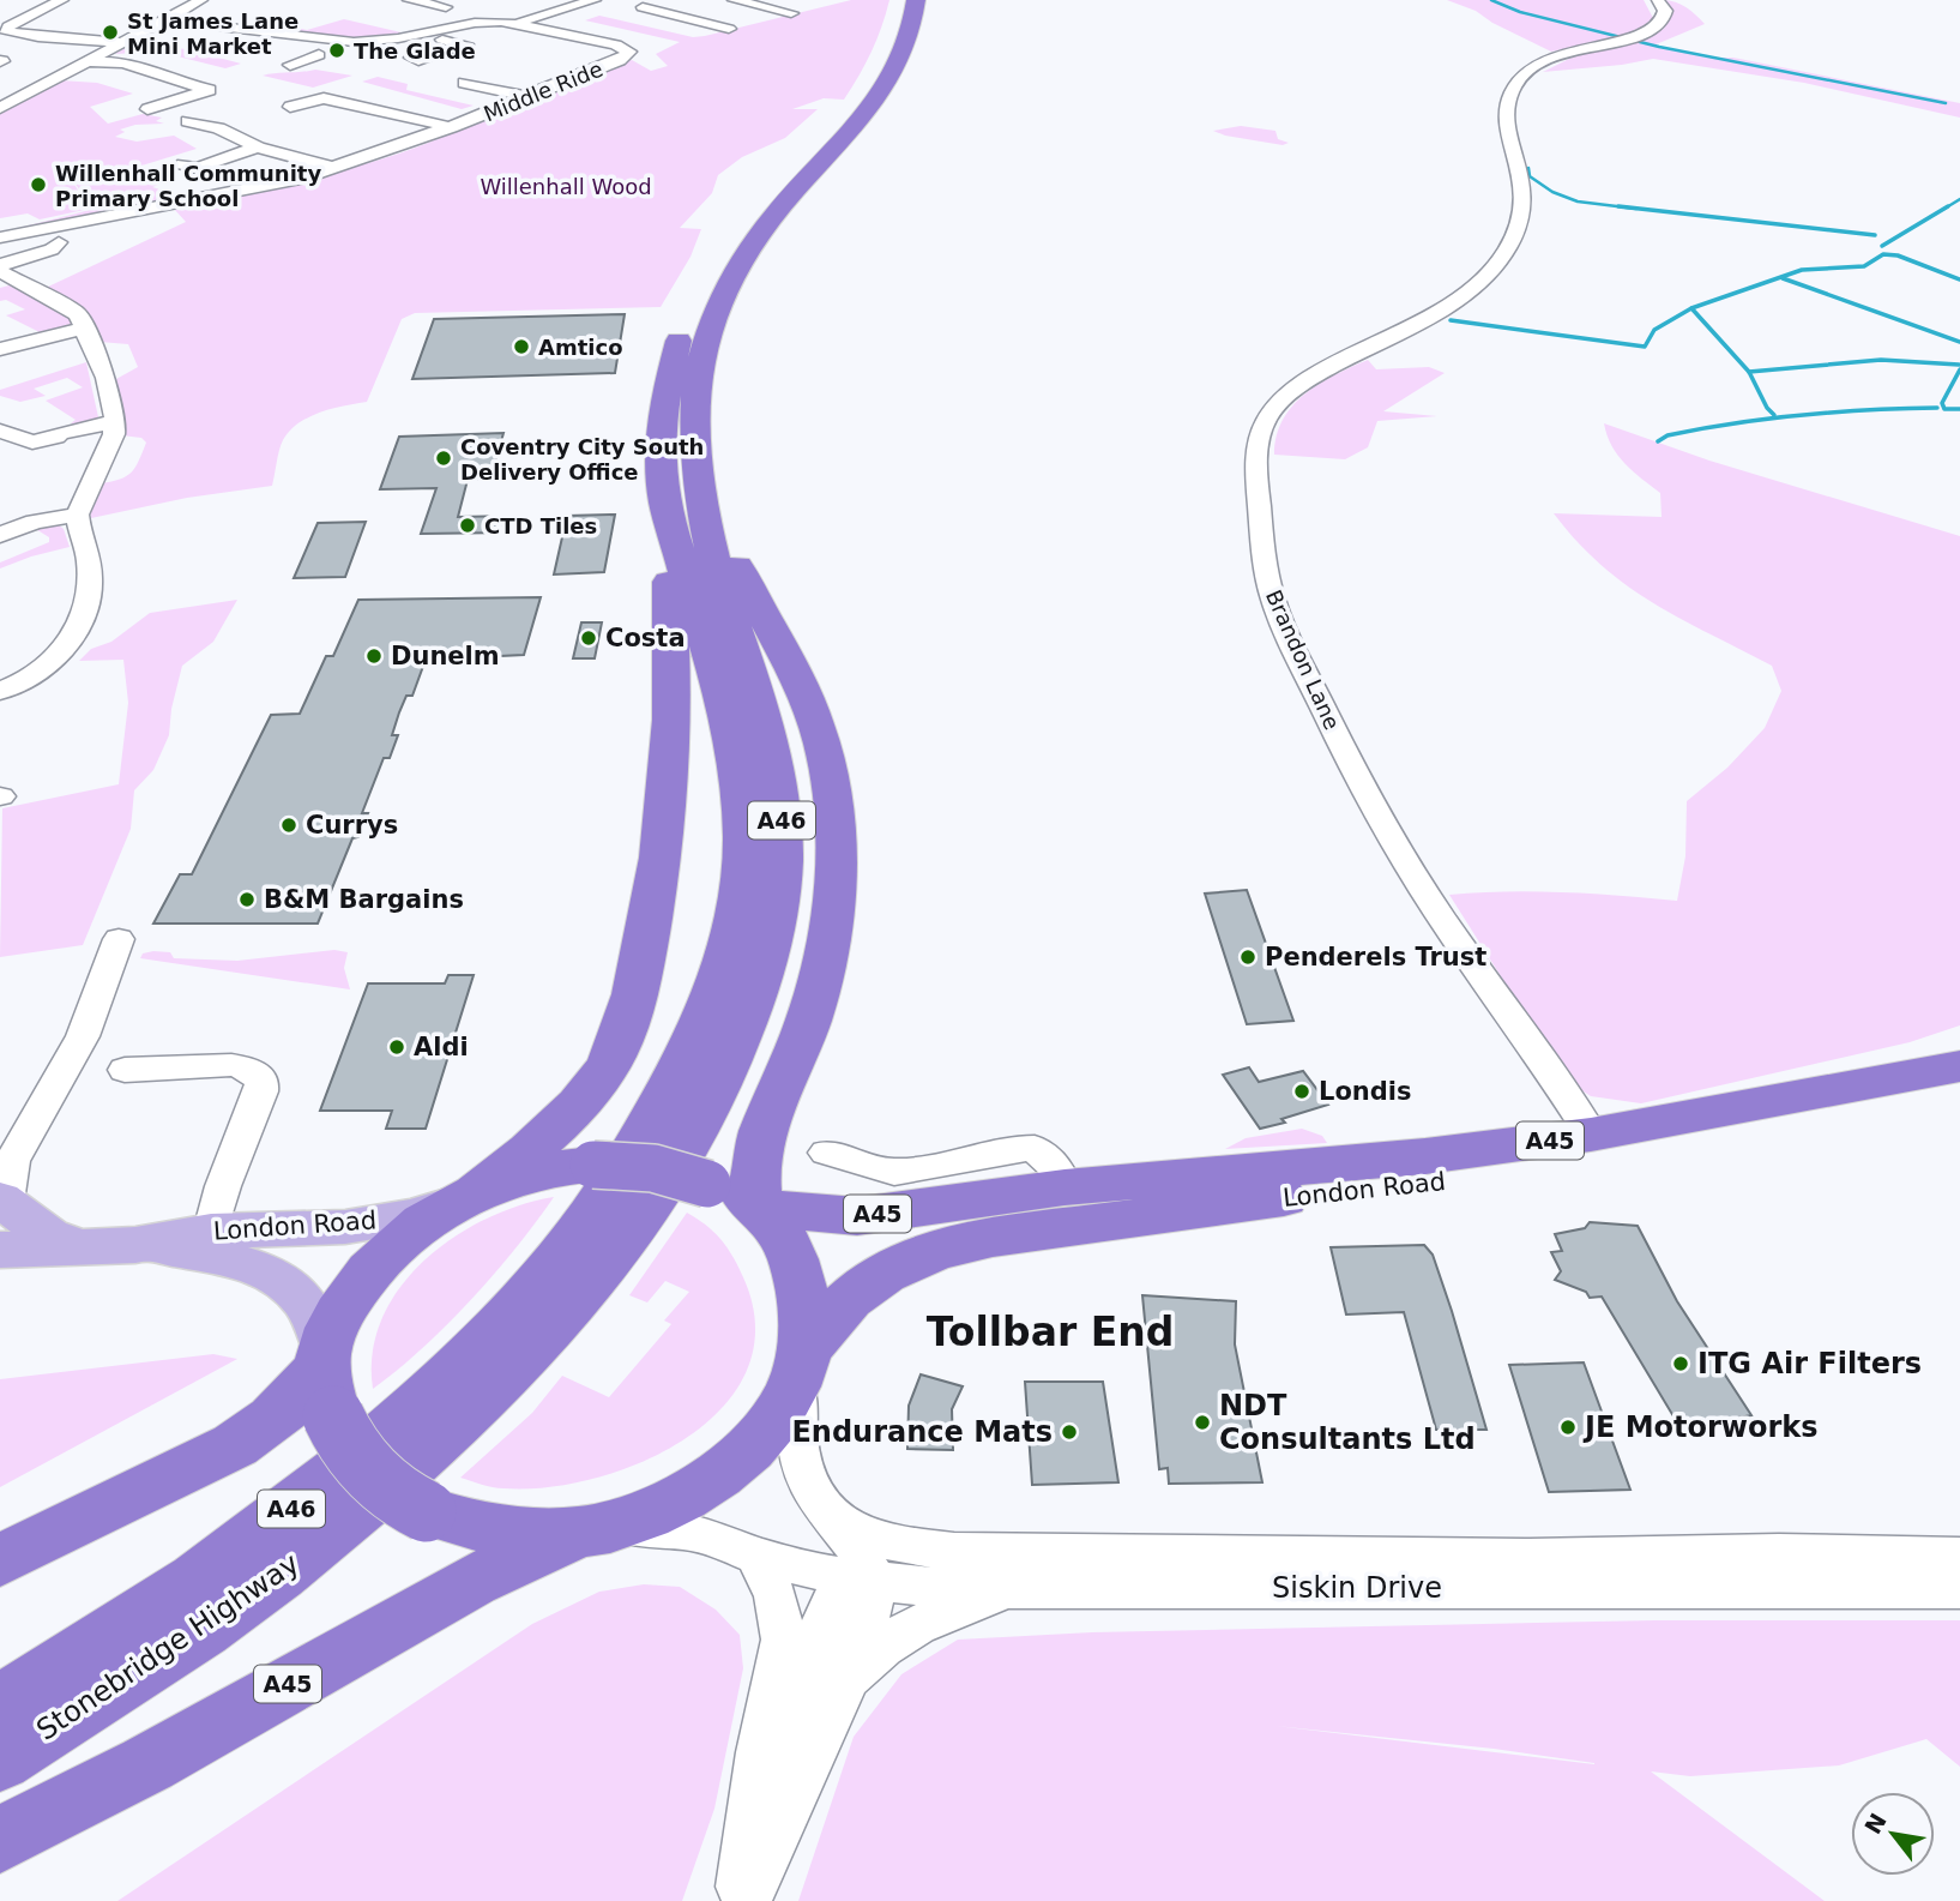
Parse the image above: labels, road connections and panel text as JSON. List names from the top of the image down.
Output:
{
  "streets": {
    "highway": [
      "A46",
      "A45",
      "London Road",
      "Stonebridge Highway"
    ],
    "street": ["Middle Ride", "Brandon Lane", "Siskin Drive"]
  },
  "crossings": [
    ["Brandon Lane", "London Road"],
    ["A46", "Stonebridge Highway"],
    ["A45", "Siskin Drive"]
  ],
  "districts": ["Tollbar End"],
  "parks": ["Willenhall Wood"],
  "places": [
    "St James Lane Mini Market",
    "The Glade",
    "Willenhall Community Primary School",
    "Amtico",
    "Coventry City South Delivery Office",
    "CTD Tiles",
    "Costa",
    "Dunelm",
    "Currys",
    "B&M Bargains",
    "Penderels Trust",
    "Aldi",
    "Londis",
    "ITG Air Filters",
    "NDT Consultants Ltd",
    "JE Motorworks",
    "Endurance Mats"
  ],
  "north": "top left"
}
